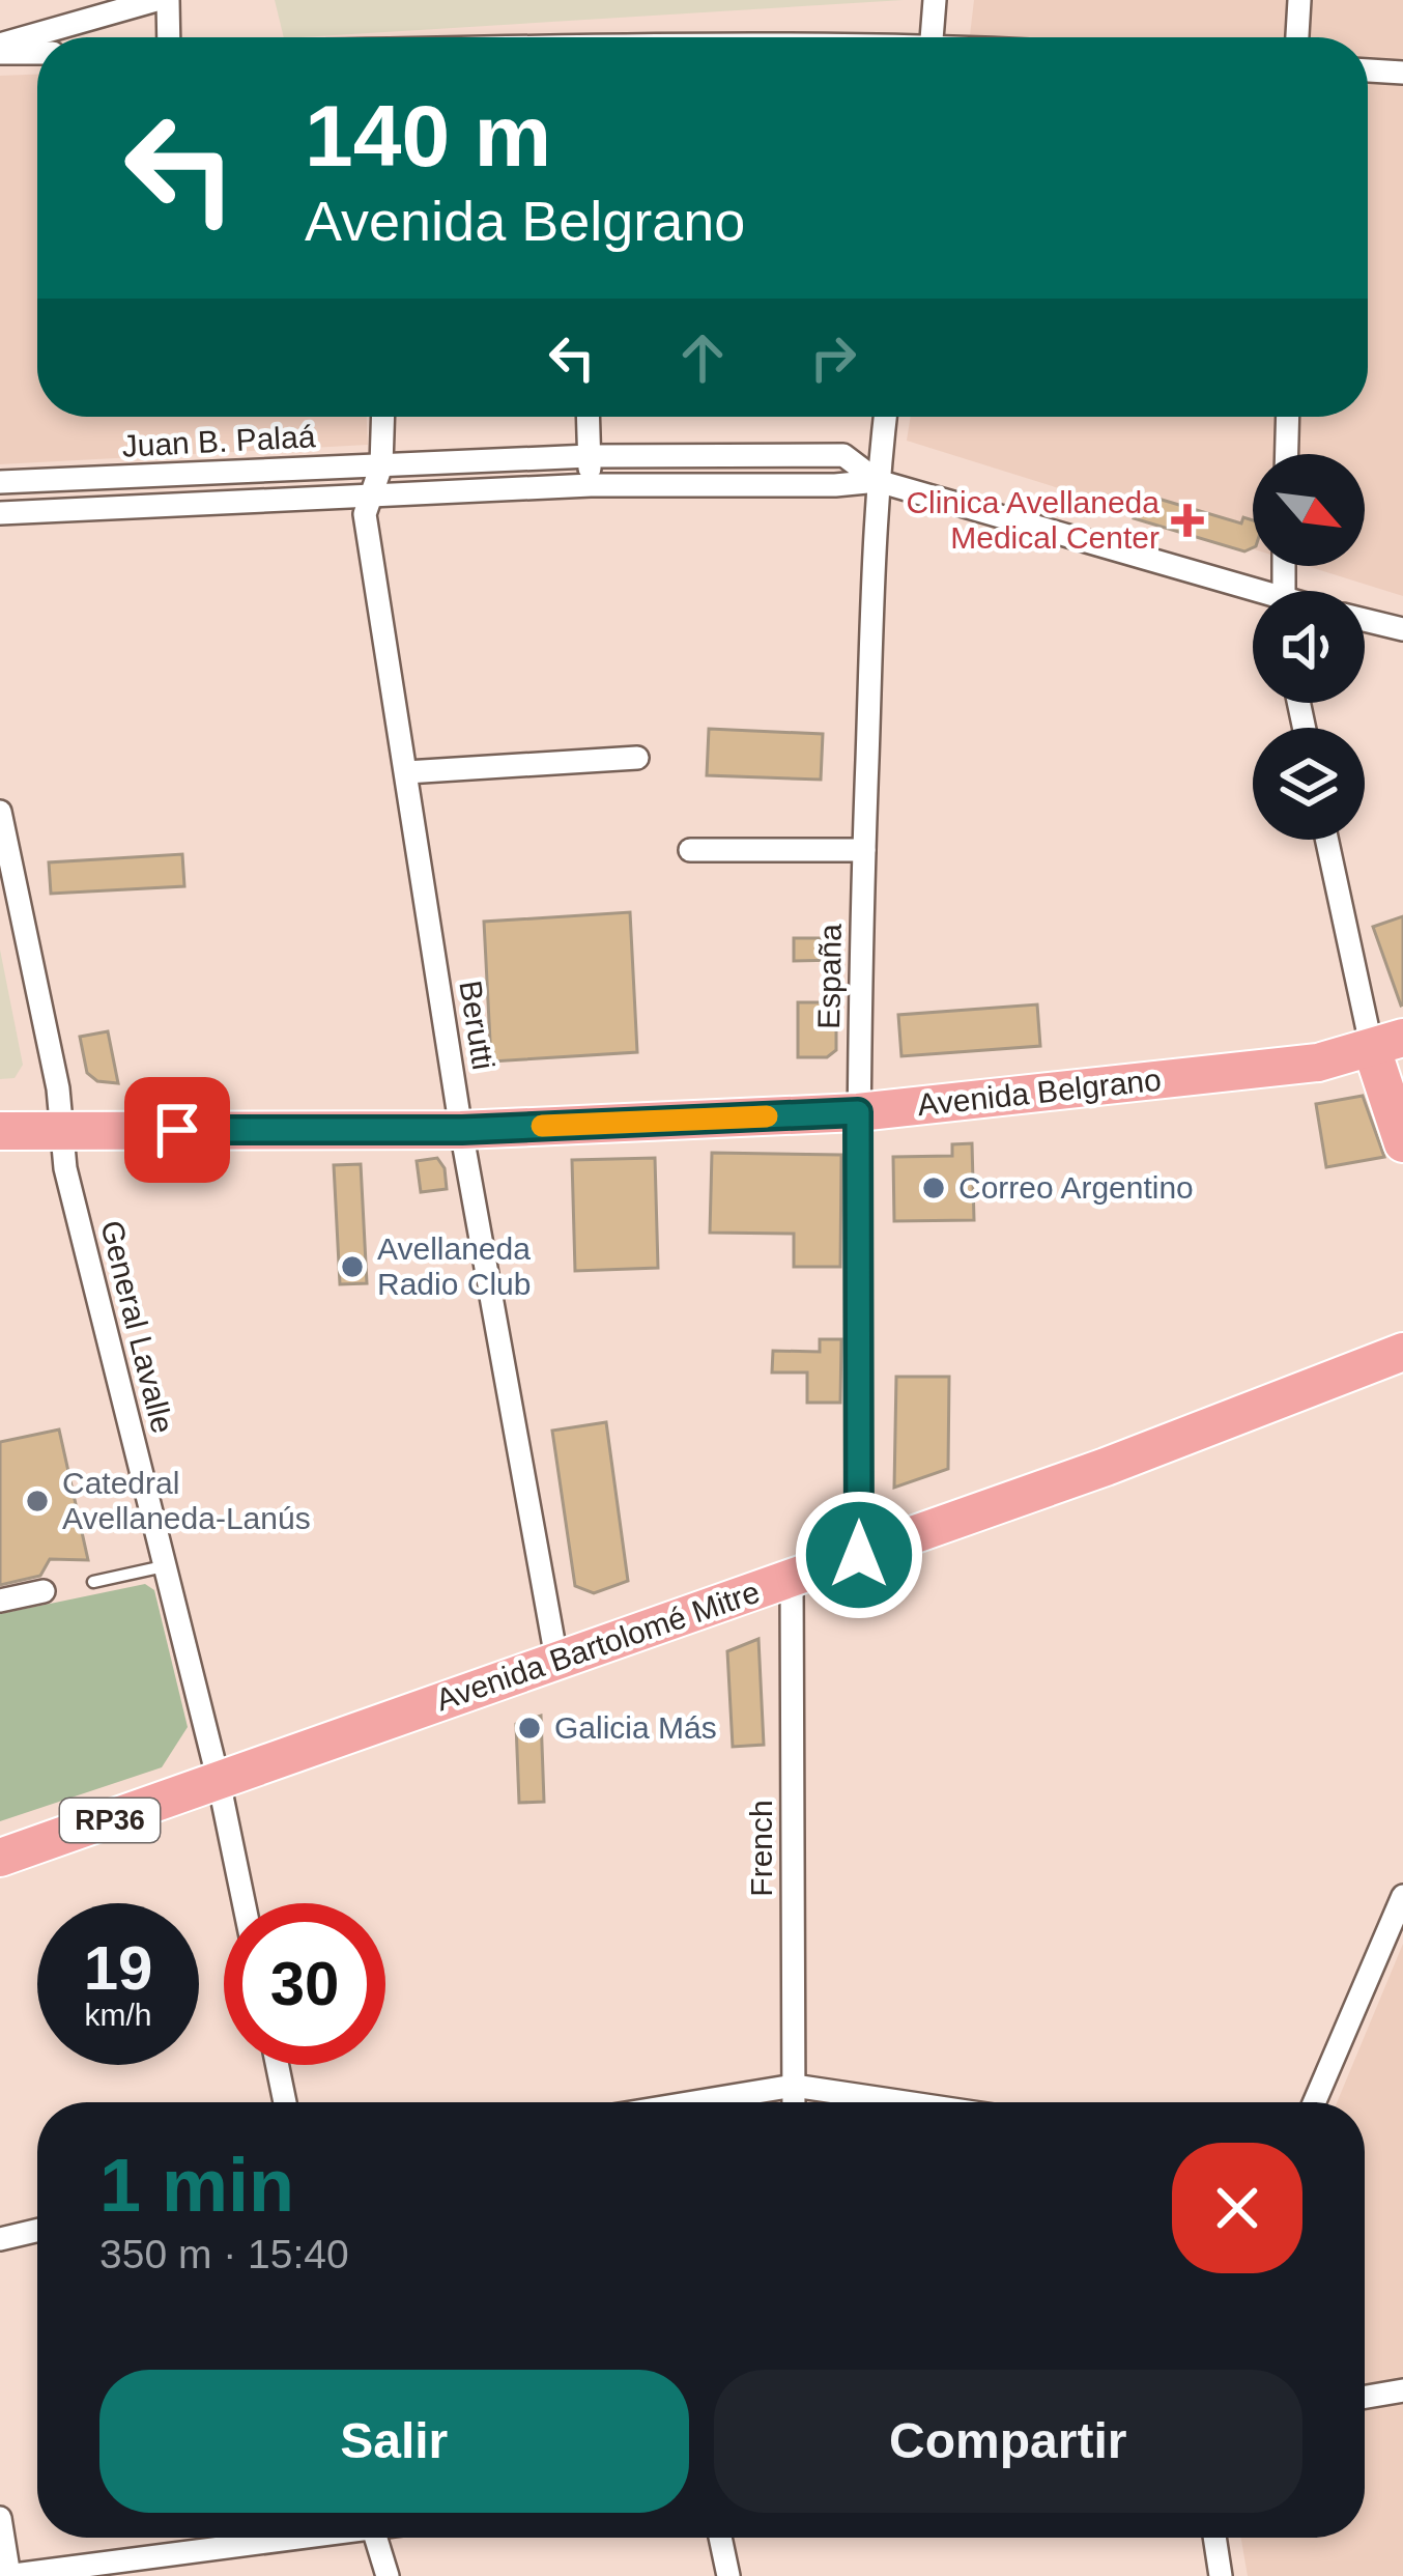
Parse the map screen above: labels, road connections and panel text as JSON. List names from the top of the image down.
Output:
{
  "streets": {
    "main road": ["Avenida Belgrano", "Avenida Bartolomé Mitre", "RP36"],
    "street": [
      "Juan B. Palaá",
      "España",
      "Berutti",
      "General Lavalle",
      "French"
    ]
  },
  "crossings": [
    ["Juan B. Palaá", "España"],
    ["Juan B. Palaá", "Berutti"],
    ["España", "Avenida Belgrano"],
    ["España", "Avenida Bartolomé Mitre"],
    ["Berutti", "Avenida Belgrano"],
    ["Berutti", "Avenida Bartolomé Mitre"],
    ["Avenida Belgrano", "General Lavalle"],
    ["General Lavalle", "Avenida Bartolomé Mitre"],
    ["Avenida Bartolomé Mitre", "French"]
  ],
  "places": {
    "health": ["Clinica Avellaneda Medical Center"],
    "other": [
      "Correo Argentino",
      "Avellaneda Radio Club",
      "Catedral Avellaneda-Lanús",
      "Galicia Más"
    ]
  },
  "north": "bottom right",
  "page": {
    "turn": ["140 m", "Avenida Belgrano"],
    "speed": "19 km/h",
    "limit": "30",
    "heading": ["1 min", "350 m · 15:40"],
    "buttons": ["Salir", "Compartir"]
  }
}
